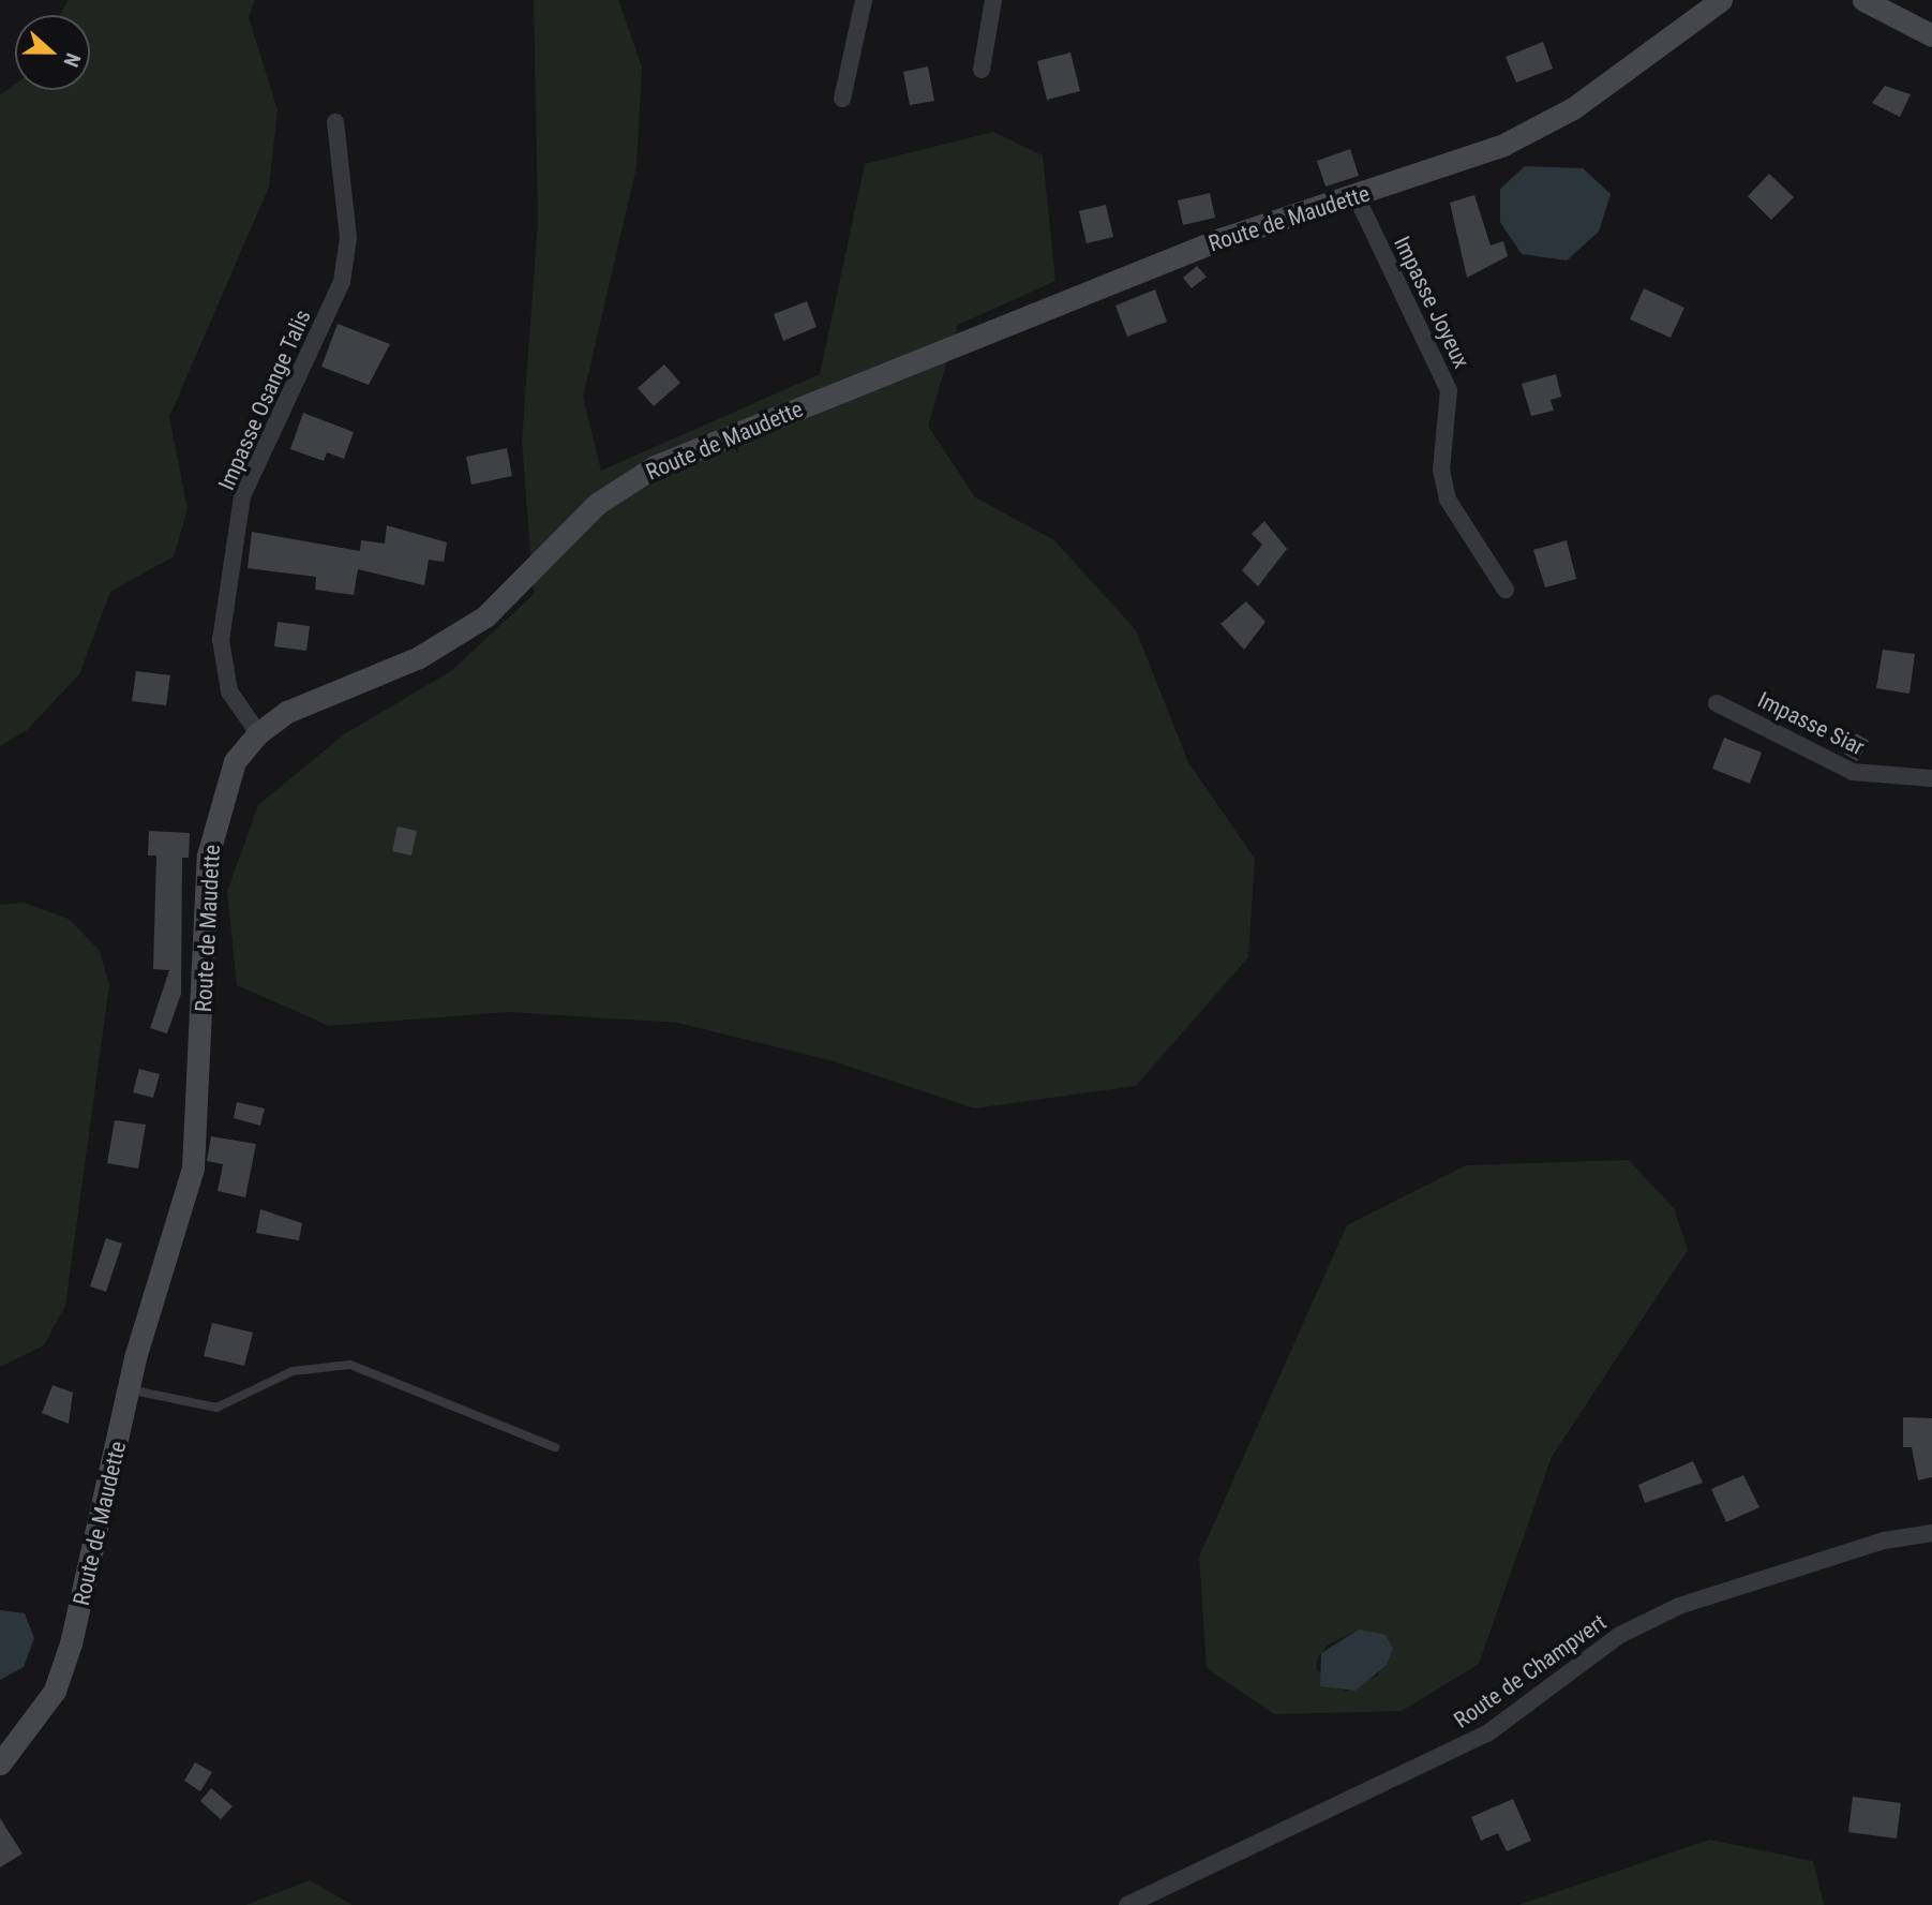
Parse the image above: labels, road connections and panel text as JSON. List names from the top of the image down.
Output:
{
  "streets": {
    "street": [
      "Route de Maudette",
      "Impasse Joyeux",
      "Impasse Osange Talis",
      "Impasse Siar",
      "Route de Champvert"
    ]
  },
  "crossings": [
    ["Route de Maudette", "Impasse Joyeux"],
    ["Route de Maudette", "Impasse Osange Talis"]
  ],
  "north": "right"
}
